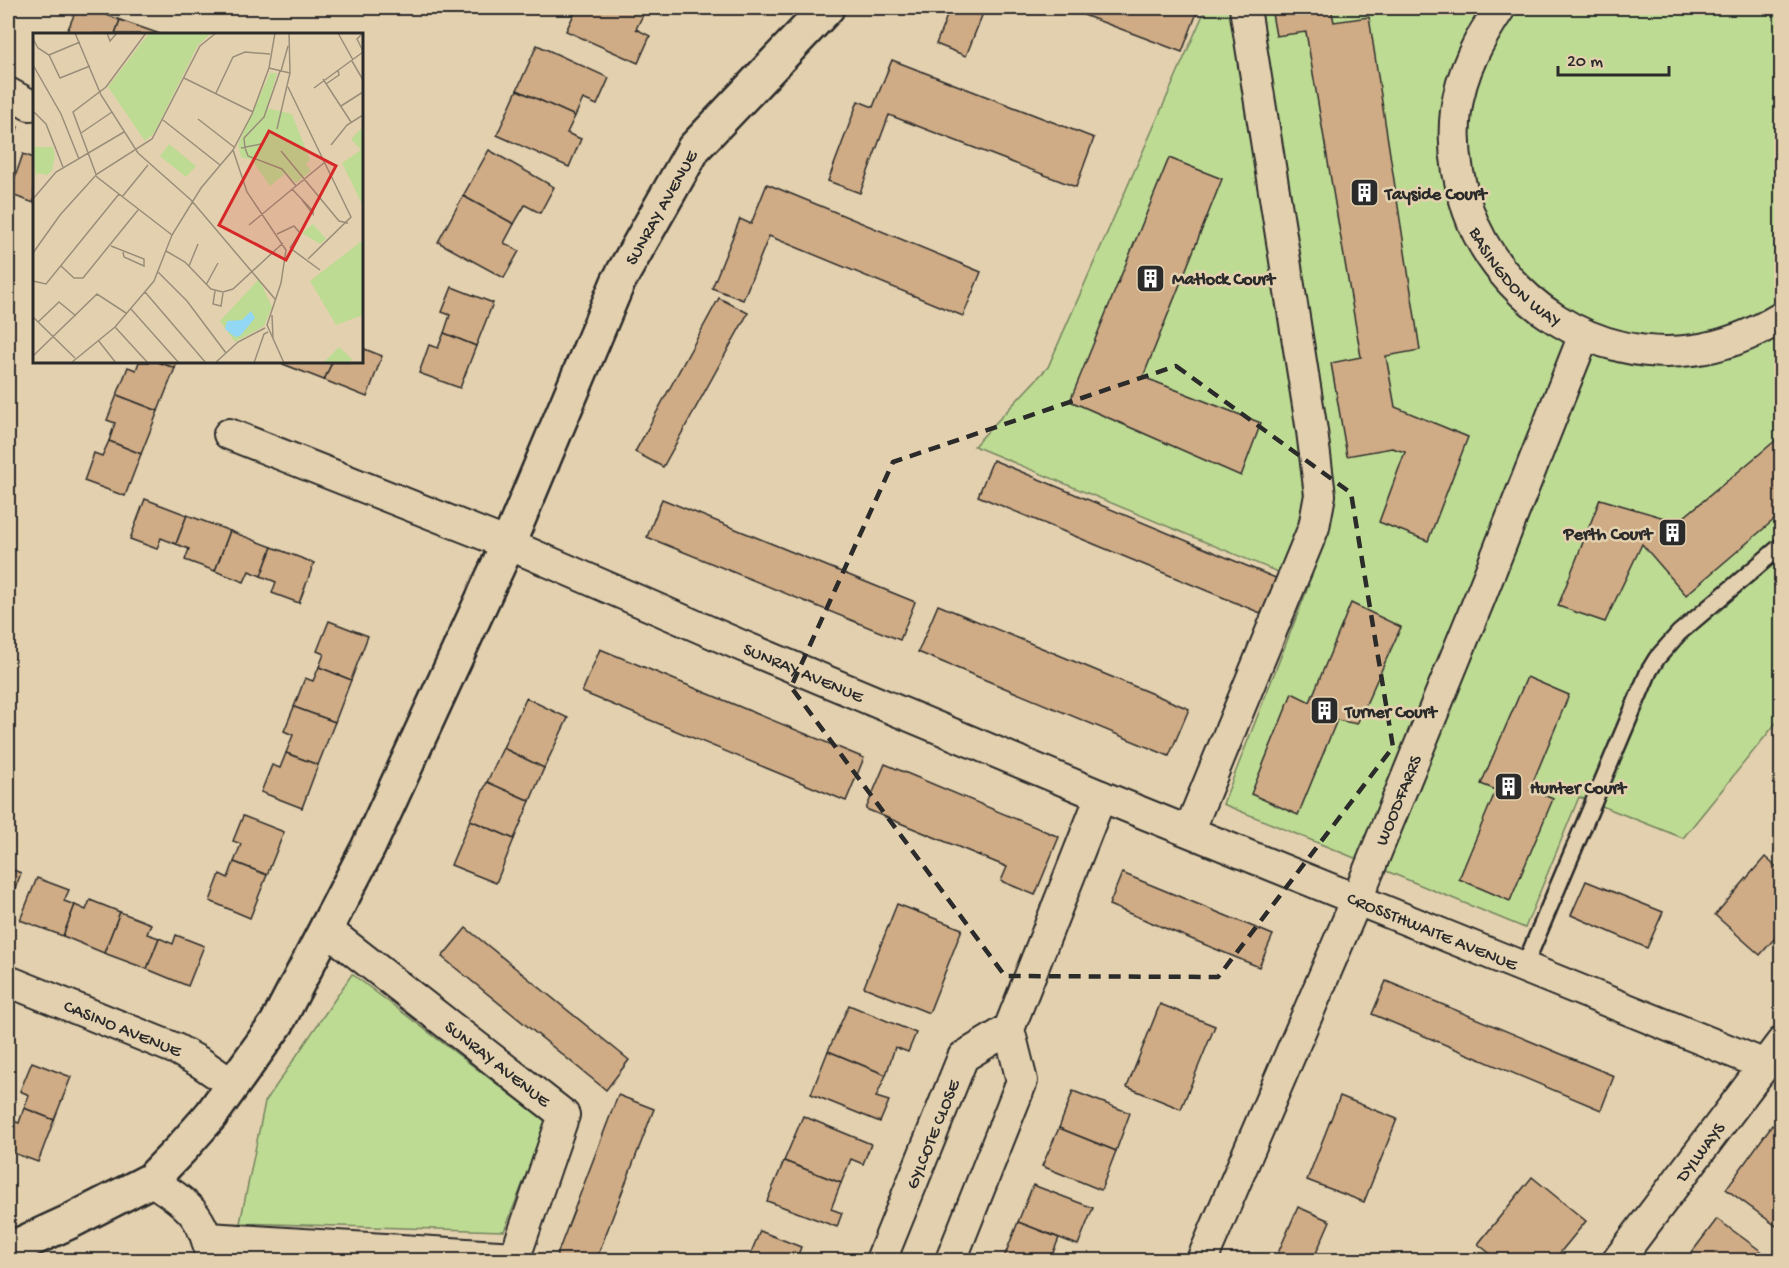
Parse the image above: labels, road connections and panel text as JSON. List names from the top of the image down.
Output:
{
  "streets": {
    "street": [
      "SUNRAY AVENUE",
      "BASINGDON WAY",
      "WOODFARRS",
      "CROSSTHWAITE AVENUE",
      "CASINO AVENUE",
      "GYLCOTE CLOSE",
      "DYLWAYS"
    ]
  },
  "crossings": [
    ["SUNRAY AVENUE", "CROSSTHWAITE AVENUE"],
    ["SUNRAY AVENUE", "CASINO AVENUE"],
    ["BASINGDON WAY", "WOODFARRS"],
    ["WOODFARRS", "CROSSTHWAITE AVENUE"],
    ["CROSSTHWAITE AVENUE", "DYLWAYS"]
  ],
  "places": {
    "building": [
      "Tayside Court",
      "Matlock Court",
      "Perth Court",
      "Turner Court",
      "Hunter Court"
    ]
  },
  "scale_bar": "20 m"
}
